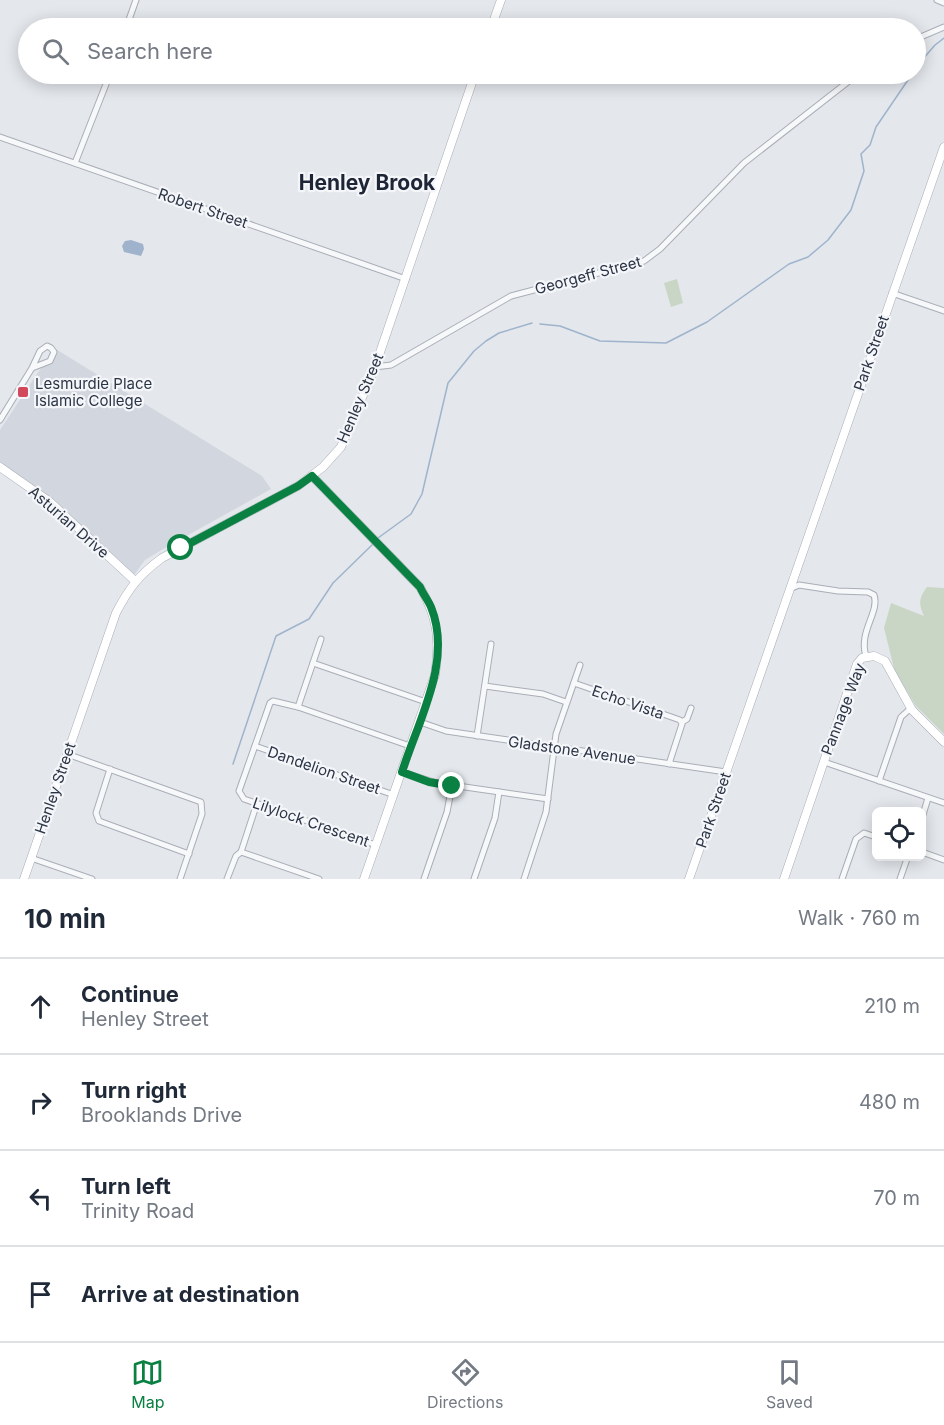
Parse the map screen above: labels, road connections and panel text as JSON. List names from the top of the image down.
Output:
{
  "streets": {
    "street": [
      "Robert Street",
      "Georgeff Street",
      "Park Street",
      "Henley Street",
      "Asturian Drive",
      "Echo Vista",
      "Pannage Way",
      "Gladstone Avenue",
      "Dandelion Street",
      "Lilylock Crescent"
    ]
  },
  "crossings": [
    ["Robert Street", "Henley Street"],
    ["Georgeff Street", "Henley Street"],
    ["Park Street", "Gladstone Avenue"],
    ["Henley Street", "Asturian Drive"],
    ["Echo Vista", "Gladstone Avenue"],
    ["Dandelion Street", "Lilylock Crescent"]
  ],
  "districts": ["Henley Brook"],
  "places": {
    "transit": ["Lesmurdie Place Islamic College"]
  },
  "page": {
    "search": "Search here",
    "heading": ["10 min", "Walk · 760 m"],
    "list": [
      ["Continue", "Henley Street", "210 m"],
      ["Turn right", "Brooklands Drive", "480 m"],
      ["Turn left", "Trinity Road", "70 m"],
      "Arrive at destination"
    ],
    "nav": ["Map", "Directions", "Saved"]
  }
}
